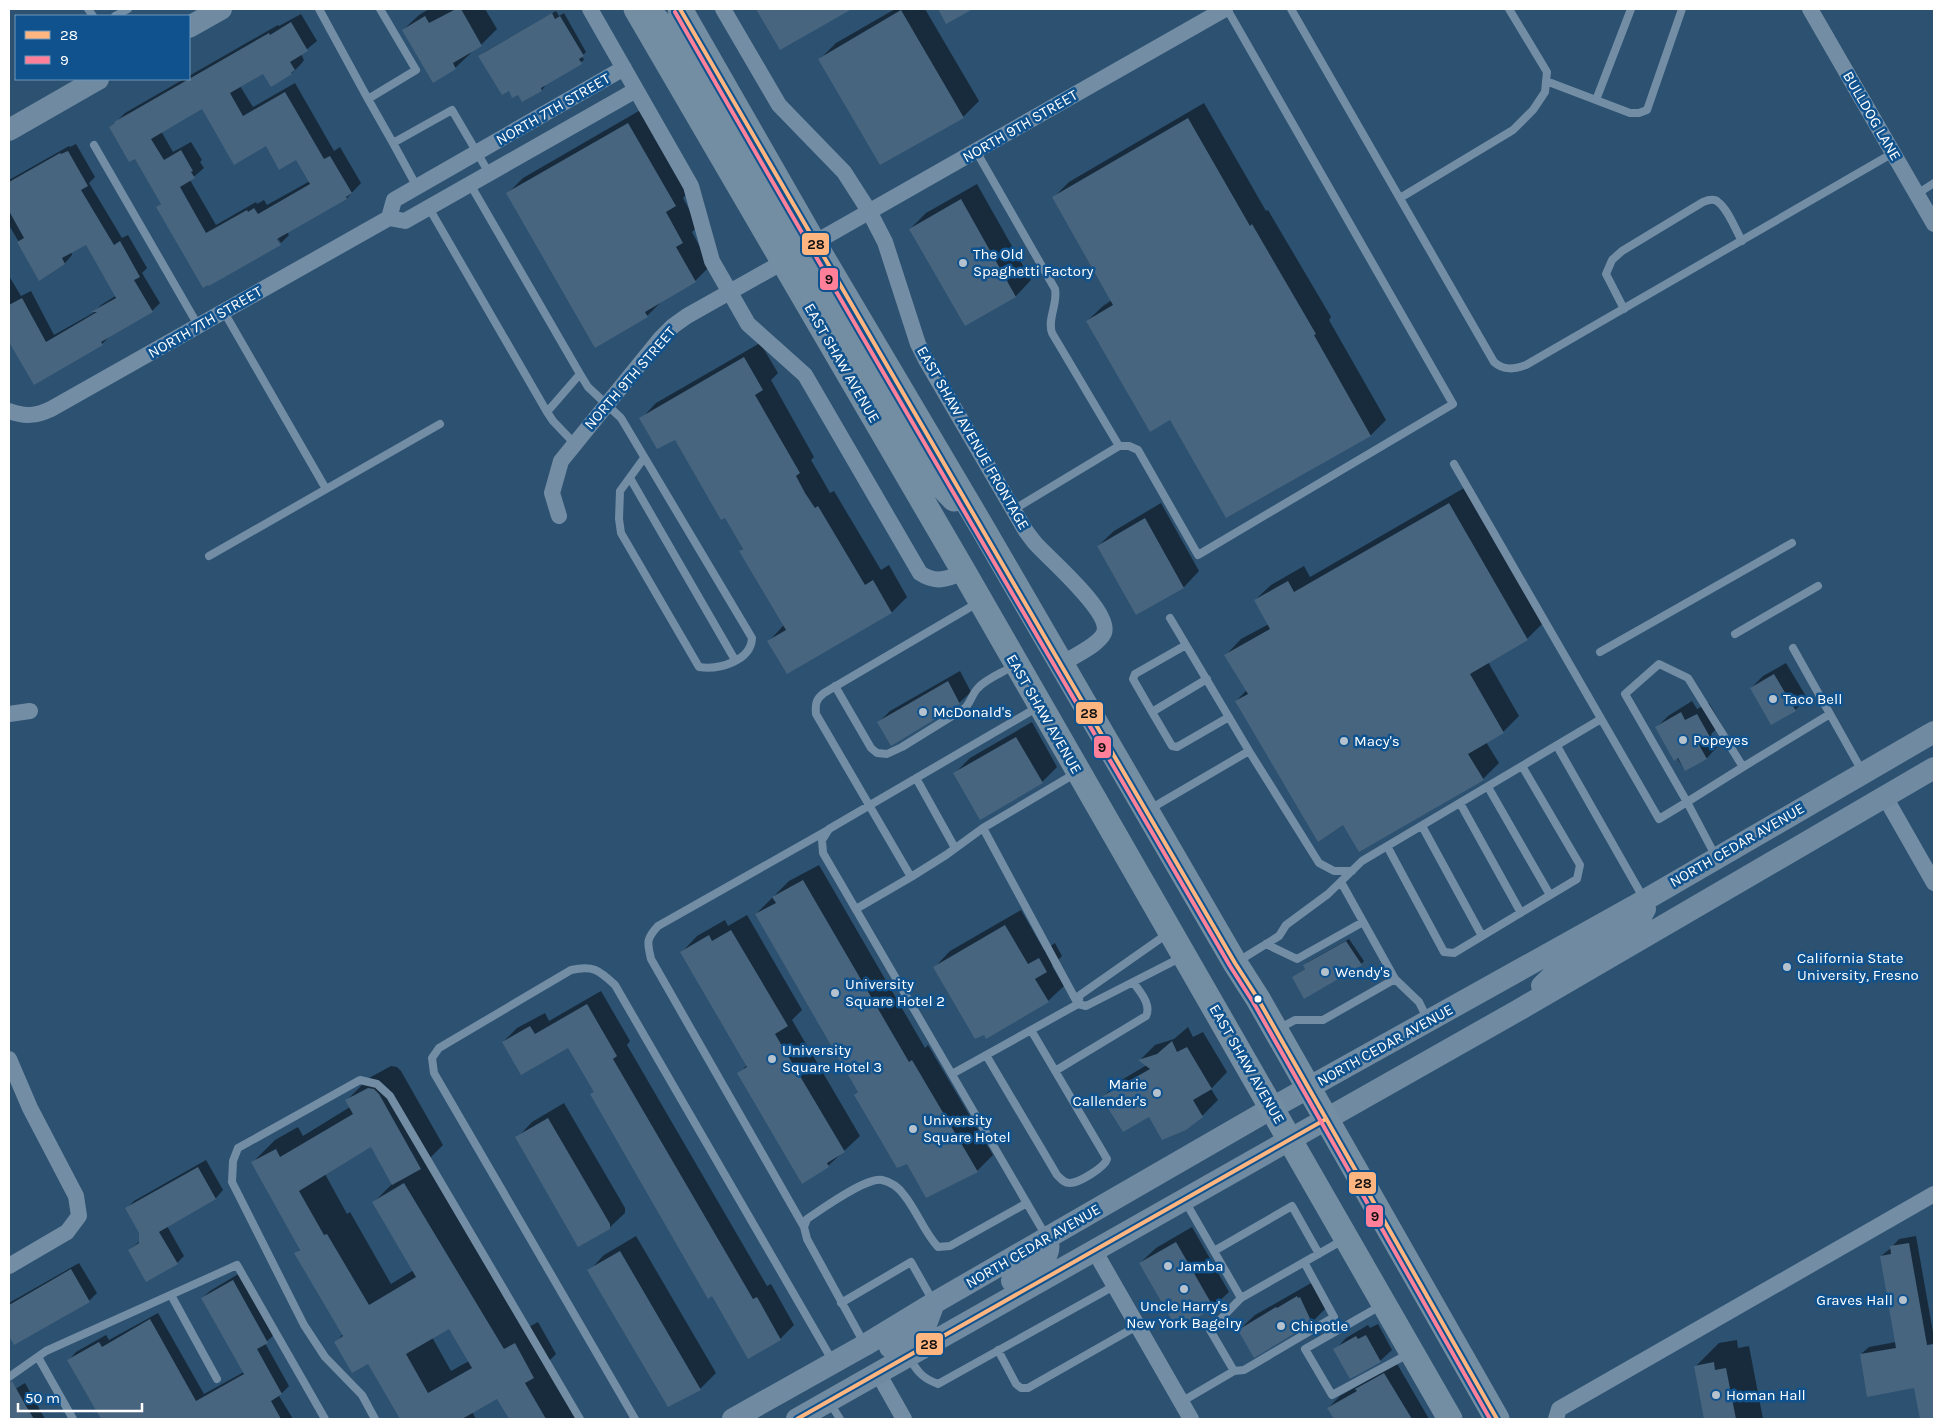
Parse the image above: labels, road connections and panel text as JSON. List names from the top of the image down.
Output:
{
  "streets": {
    "main road": ["EAST SHAW AVENUE", "NORTH CEDAR AVENUE"],
    "street": [
      "NORTH 7TH STREET",
      "BULLDOG LANE",
      "NORTH 9TH STREET",
      "EAST SHAW AVENUE FRONTAGE"
    ]
  },
  "crossings": [
    ["NORTH 9TH STREET", "EAST SHAW AVENUE"],
    ["NORTH 9TH STREET", "EAST SHAW AVENUE FRONTAGE"],
    ["EAST SHAW AVENUE", "NORTH CEDAR AVENUE"]
  ],
  "places": [
    "The Old Spaghetti Factory",
    "Taco Bell",
    "McDonald's",
    "Popeyes",
    "Macy's",
    "California State University, Fresno",
    "Wendy's",
    "University Square Hotel 2",
    "University Square Hotel 3",
    "Marie Callender's",
    "University Square Hotel",
    "Jamba",
    "Uncle Harry's New York Bagelry",
    "Graves Hall",
    "Chipotle",
    "Homan Hall"
  ],
  "lines": ["transit line 28", "transit line 9"],
  "legend": ["28", "9"],
  "scale_bar": "50 m"
}
